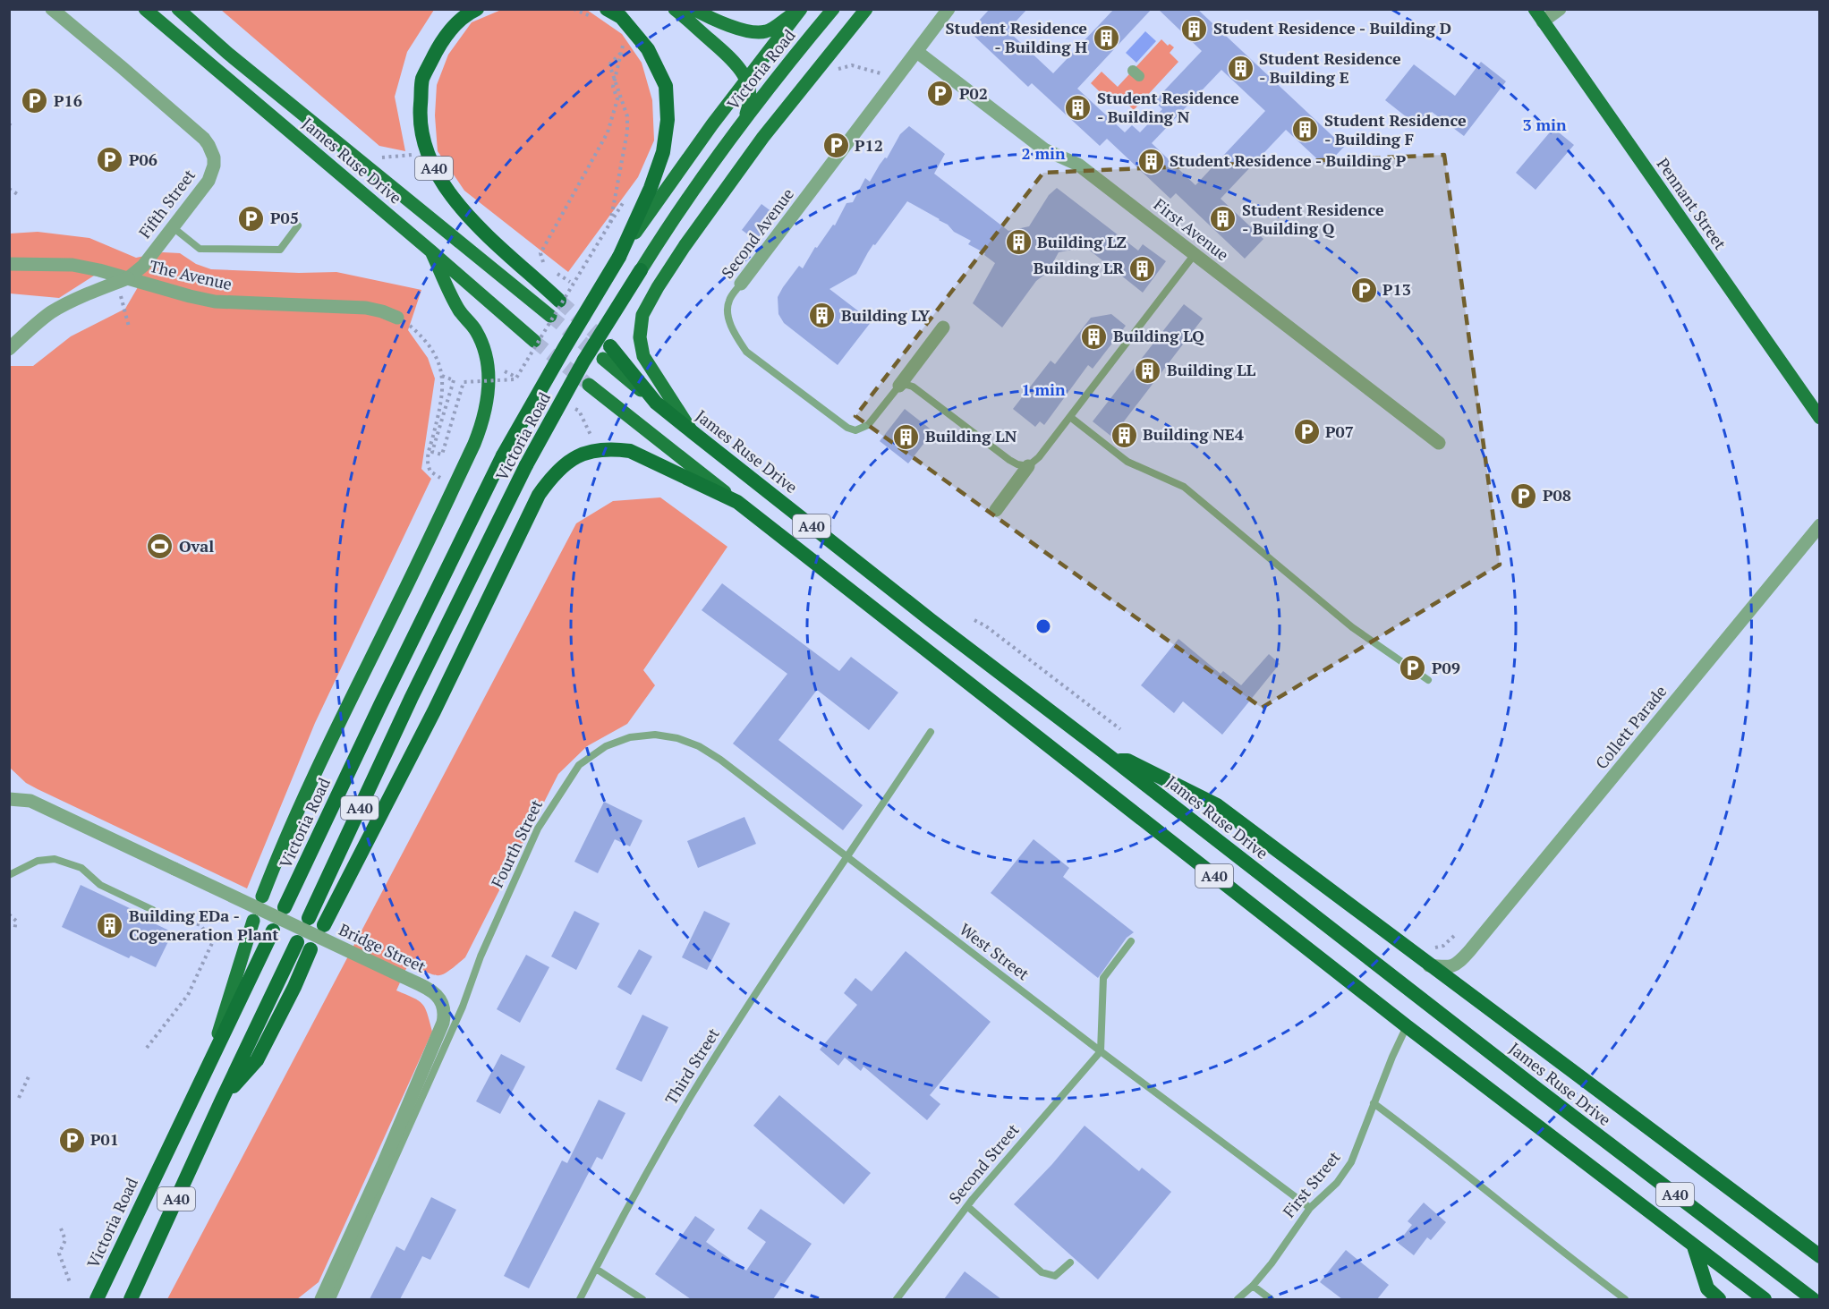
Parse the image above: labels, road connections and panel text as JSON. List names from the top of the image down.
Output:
{
  "streets": {
    "highway": ["Victoria Road", "James Ruse Drive", "A40"],
    "main road": ["Pennant Street"],
    "street": [
      "Fifth Street",
      "First Avenue",
      "Second Avenue",
      "The Avenue",
      "Collett Parade",
      "Bridge Street"
    ],
    "lane": [
      "Fourth Street",
      "West Street",
      "Third Street",
      "Second Street",
      "First Street"
    ]
  },
  "crossings": [
    ["Victoria Road", "A40"],
    ["A40", "First Street"],
    ["Fifth Street", "The Avenue"],
    ["First Avenue", "Second Avenue"],
    ["Fourth Street", "West Street"],
    ["West Street", "Third Street"],
    ["West Street", "Second Street"],
    ["West Street", "First Street"]
  ],
  "places": {
    "building": [
      "Student Residence - Building D",
      "Student Residence - Building H",
      "Student Residence - Building E",
      "Student Residence - Building N",
      "Student Residence - Building F",
      "Student Residence - Building P",
      "Student Residence - Building Q",
      "Building LZ",
      "Building LR",
      "Building LY",
      "Building LQ",
      "Building LL",
      "Building NE4",
      "Building LN",
      "Building EDa - Cogeneration Plant"
    ],
    "parking": [
      "P02",
      "P16",
      "P12",
      "P06",
      "P05",
      "P13",
      "P07",
      "P08",
      "P09",
      "P01"
    ],
    "sports": ["Oval"]
  },
  "rings": ["3 min", "2 min", "1 min"]
}
